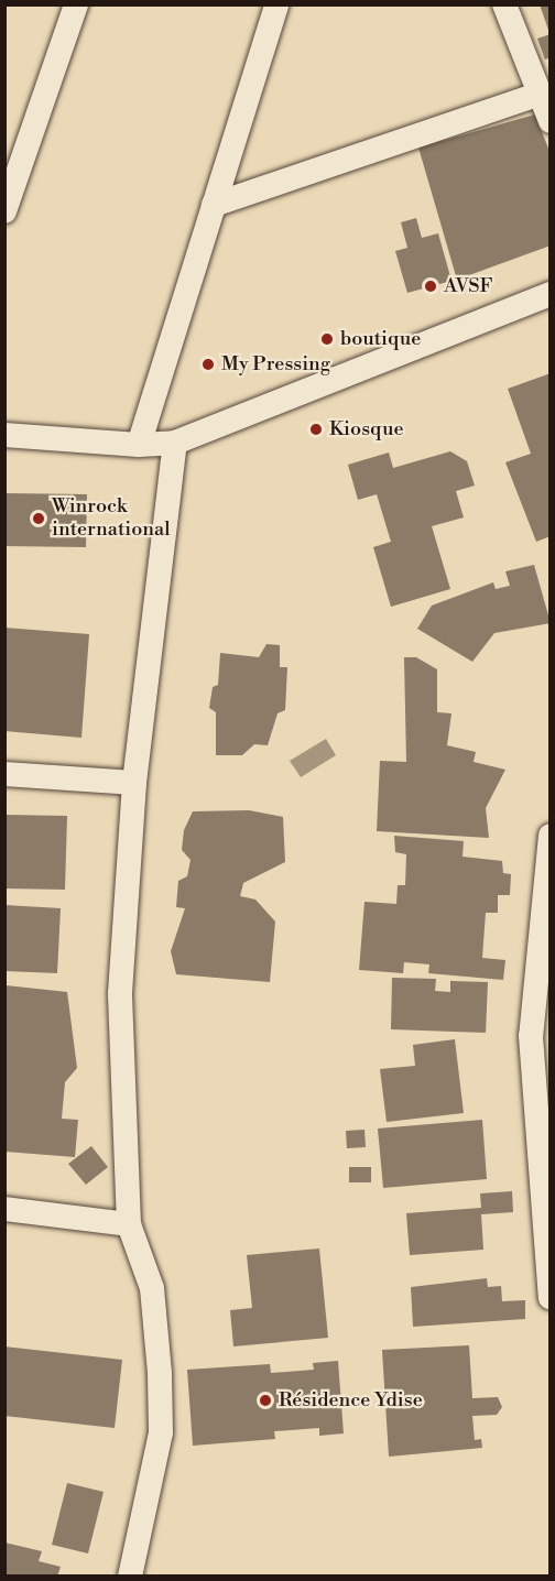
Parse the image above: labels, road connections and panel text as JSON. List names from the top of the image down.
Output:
{
  "places": [
    "AVSF",
    "boutique",
    "My Pressing",
    "Kiosque",
    "Winrock international",
    "Résidence Ydise"
  ]
}
